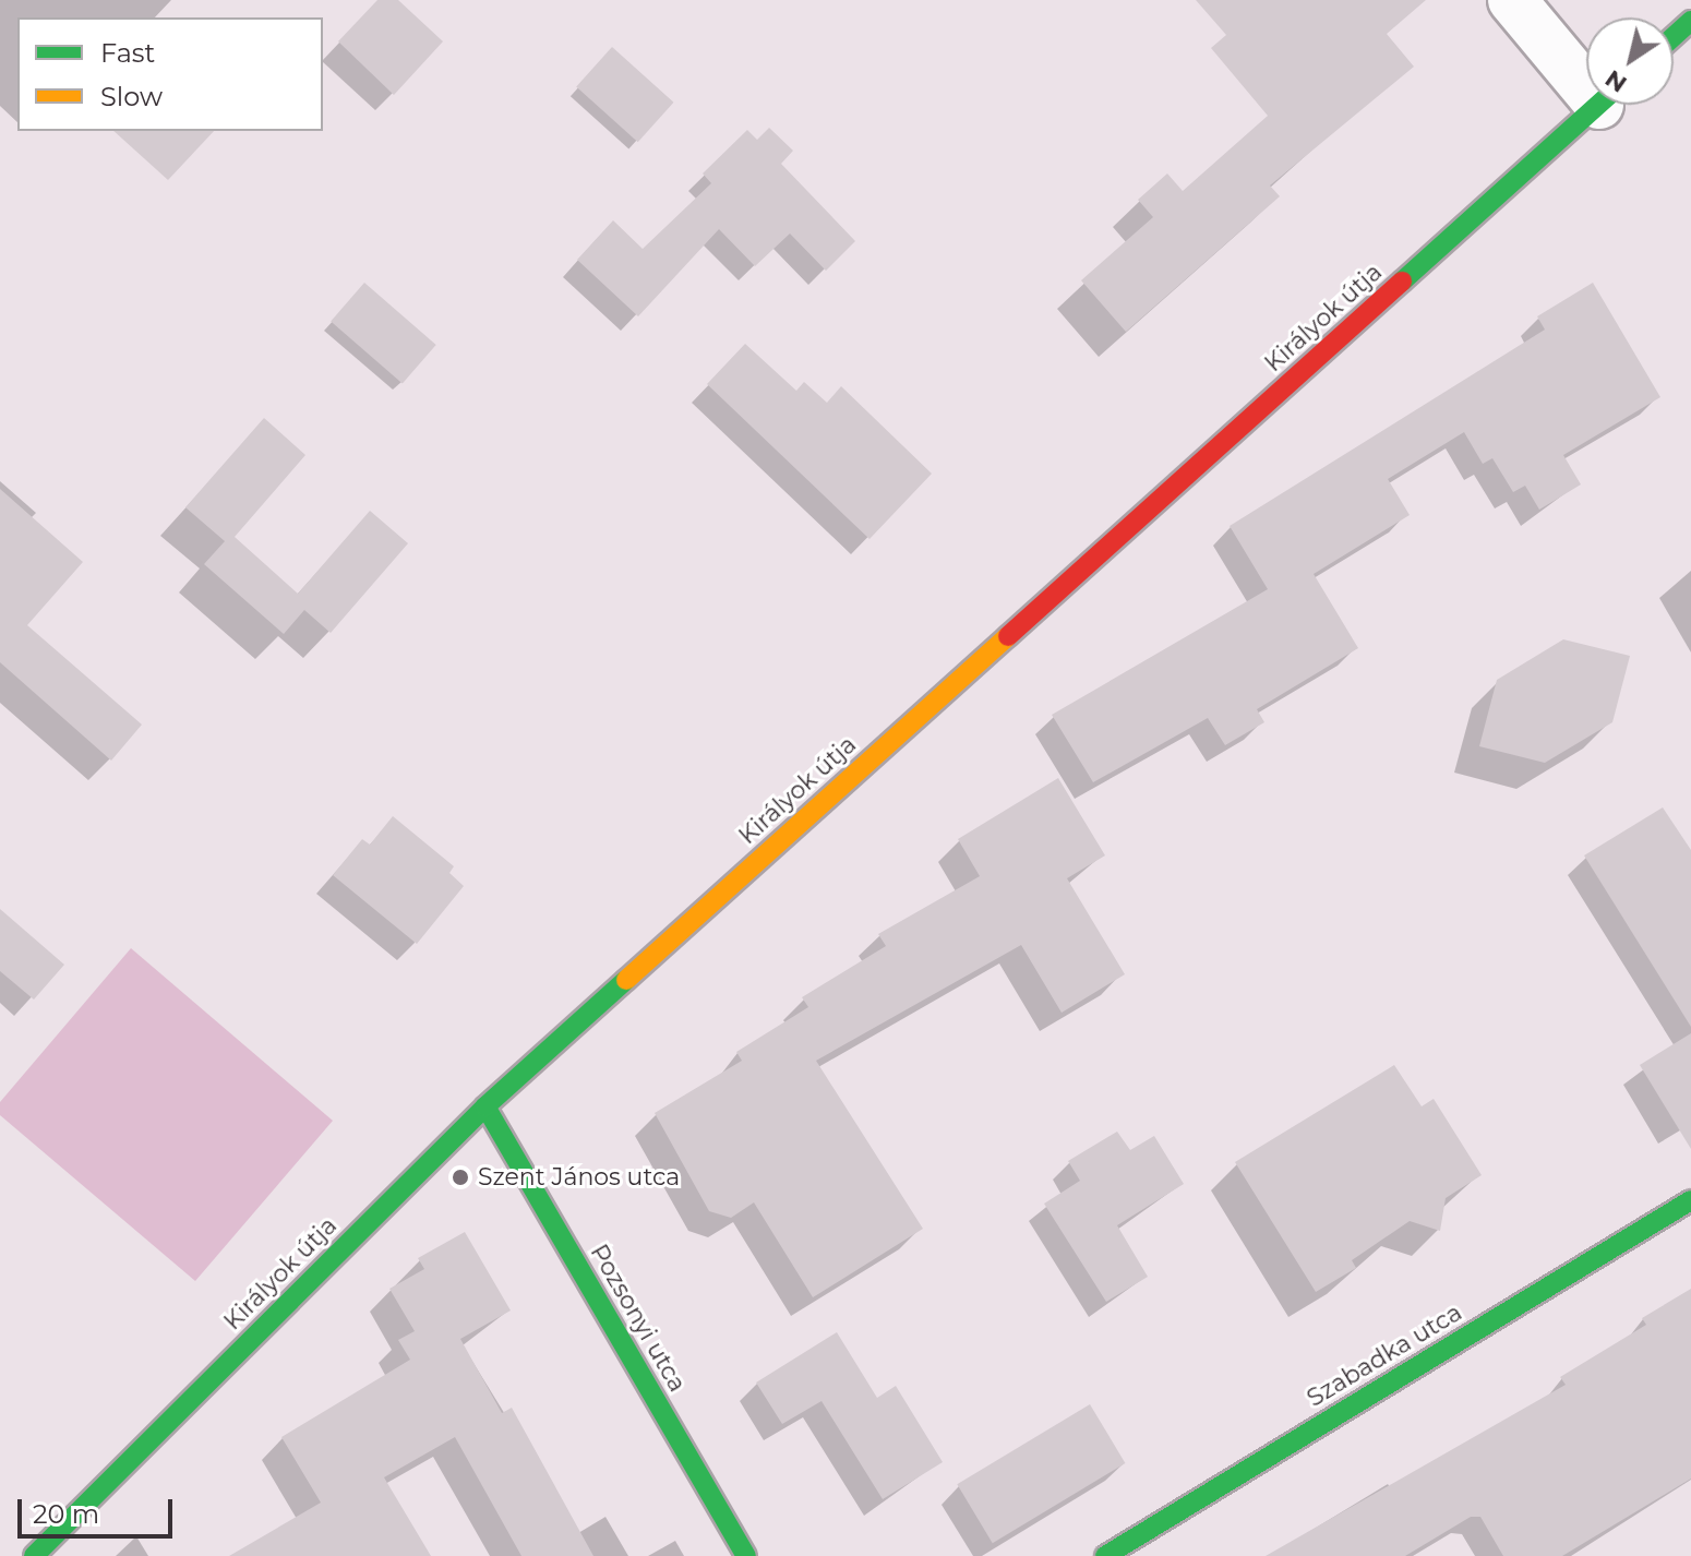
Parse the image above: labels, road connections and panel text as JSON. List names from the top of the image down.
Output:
{
  "streets": {
    "street": ["Királyok útja", "Pozsonyi utca", "Szabadka utca"]
  },
  "crossings": [
    ["Királyok útja", "Pozsonyi utca"]
  ],
  "places": ["Szent János utca"],
  "legend": ["Fast", "Slow"],
  "scale_bar": "20 m",
  "north": "bottom left"
}
